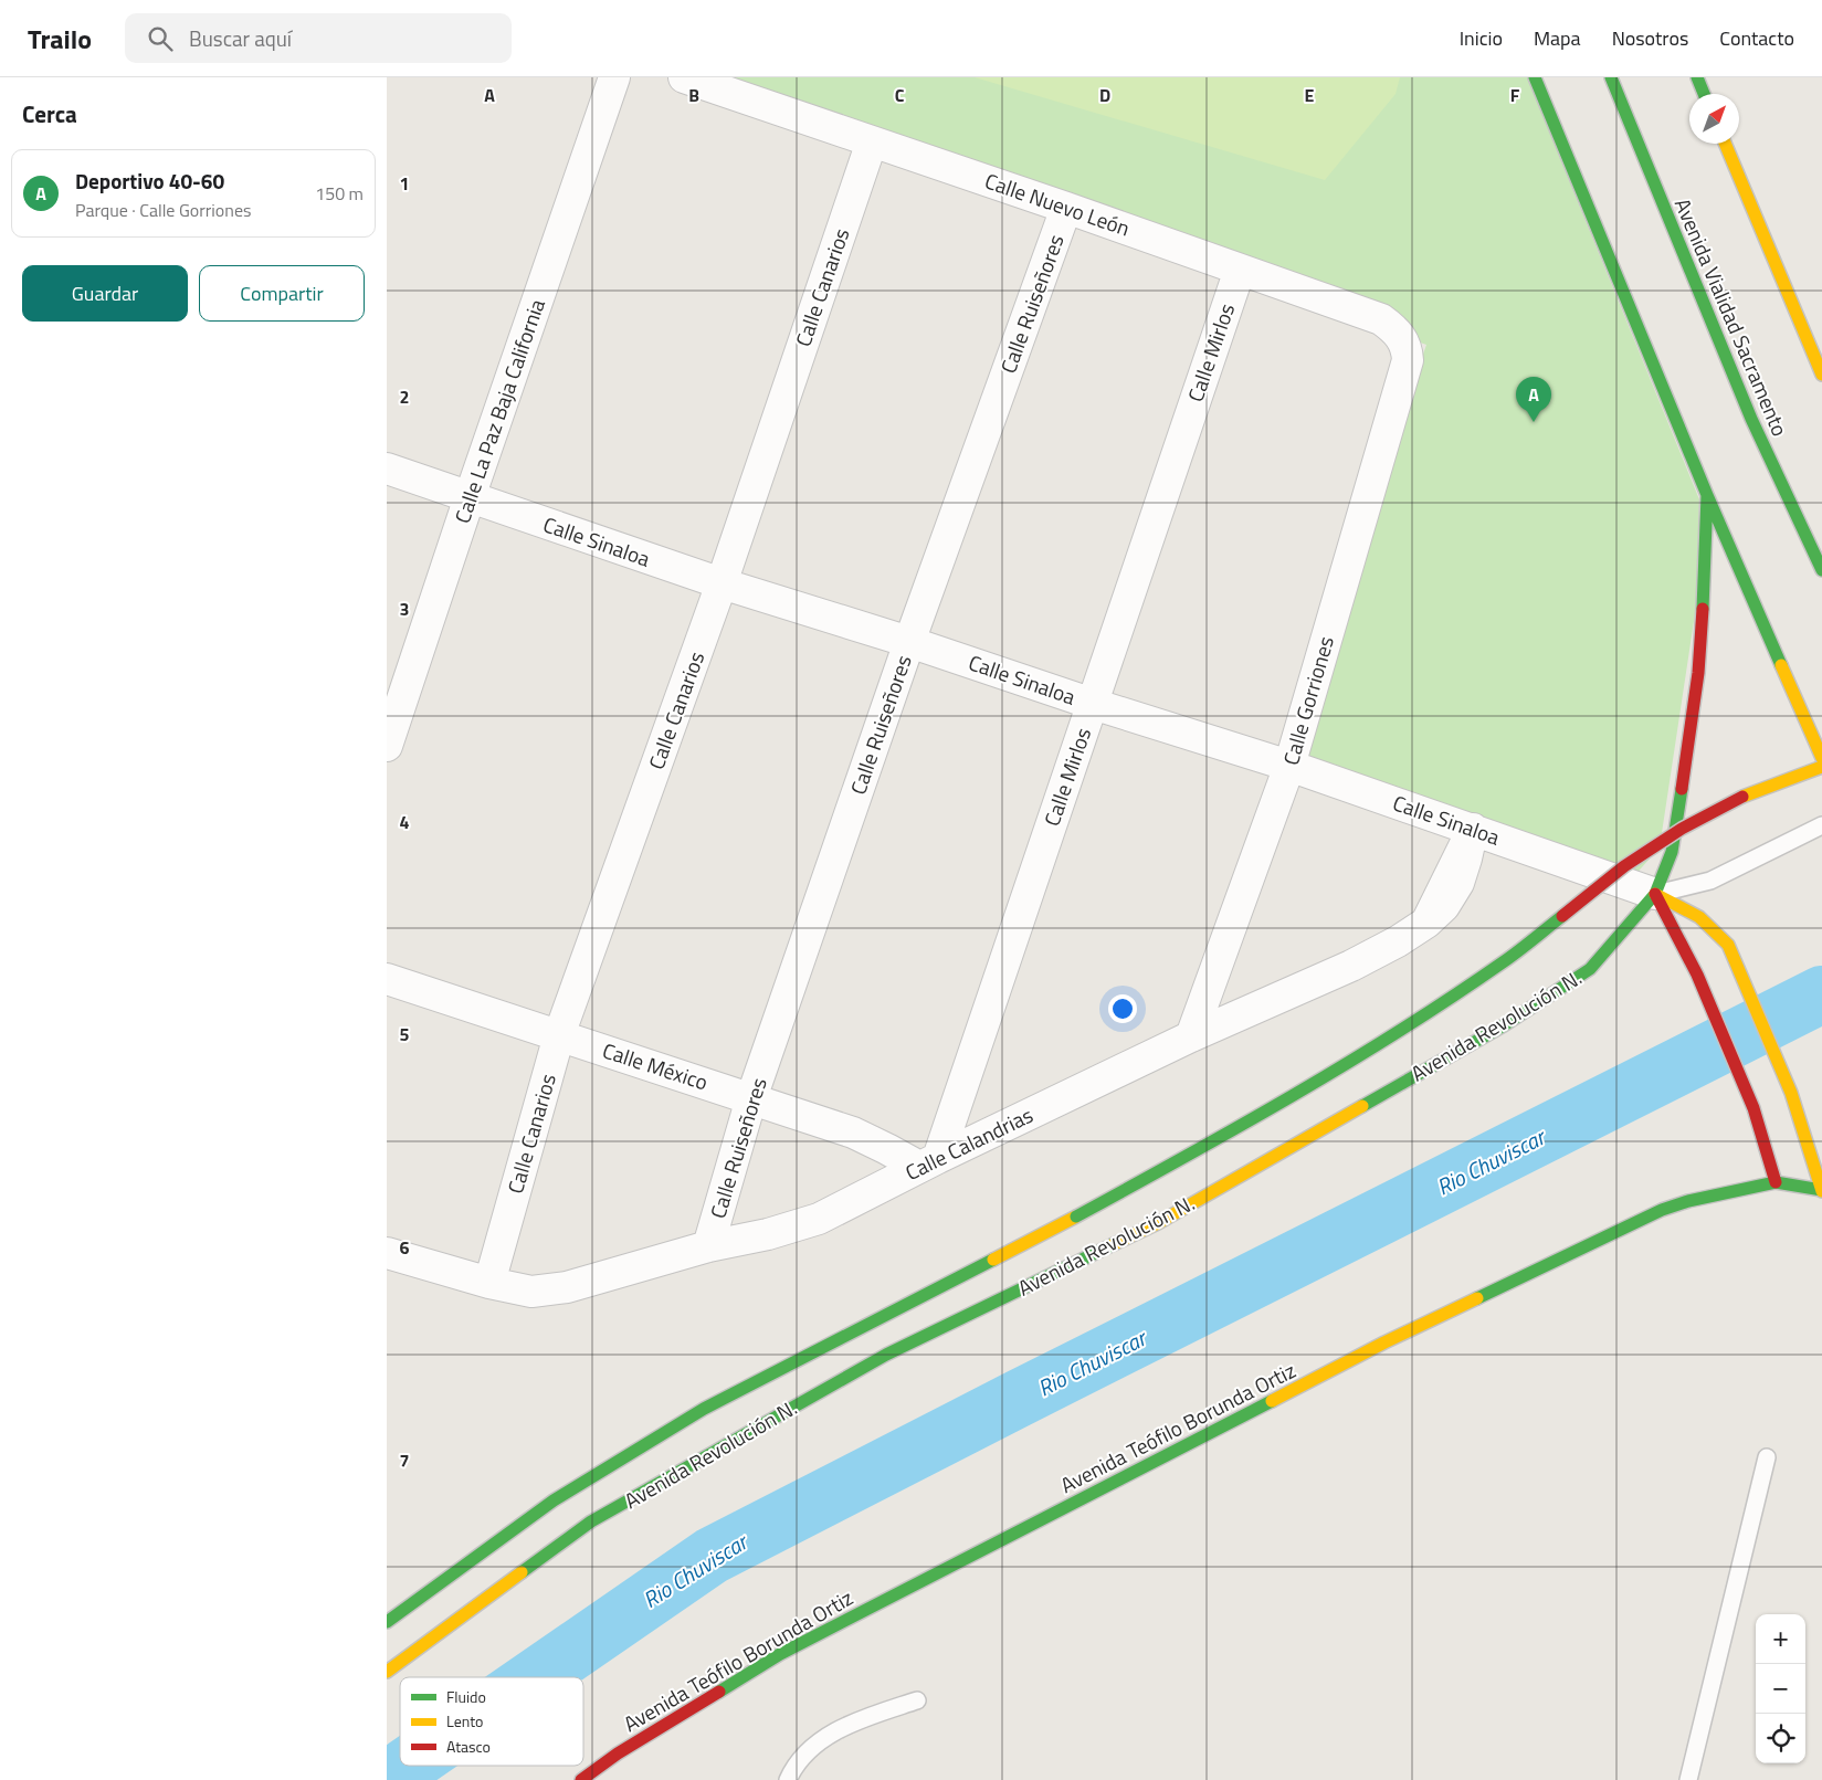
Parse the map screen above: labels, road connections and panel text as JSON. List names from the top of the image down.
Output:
{
  "streets": {
    "main road": ["Avenida Vialidad Sacramento", "Avenida Revolución N.", "Avenida Teófilo Borunda Ortiz"],
    "street": [
      "Calle Nuevo León",
      "Calle Canarios",
      "Calle Ruiseñores",
      "Calle Mirlos",
      "Calle La Paz Baja California",
      "Calle Sinaloa",
      "Calle Gorriones",
      "Calle México",
      "Calle Calandrias"
    ]
  },
  "crossings": [
    ["Calle Nuevo León", "Calle Canarios"],
    ["Calle Nuevo León", "Calle Ruiseñores"],
    ["Calle Nuevo León", "Calle Mirlos"],
    ["Calle Nuevo León", "Calle Gorriones"],
    ["Calle Canarios", "Calle Sinaloa"],
    ["Calle Canarios", "Calle México"],
    ["Calle Canarios", "Calle Calandrias"],
    ["Calle Ruiseñores", "Calle Sinaloa"],
    ["Calle Ruiseñores", "Calle México"],
    ["Calle Ruiseñores", "Calle Calandrias"],
    ["Calle Mirlos", "Calle Sinaloa"],
    ["Calle Mirlos", "Calle México"],
    ["Calle Mirlos", "Calle Calandrias"],
    ["Calle La Paz Baja California", "Calle Sinaloa"],
    ["Calle Sinaloa", "Calle Gorriones"],
    ["Calle Sinaloa", "Avenida Revolución N."],
    ["Calle Sinaloa", "Calle Calandrias"],
    ["Calle Gorriones", "Calle Calandrias"],
    ["Calle México", "Calle Calandrias"]
  ],
  "water": ["Rio Chuviscar"],
  "legend": ["Fluido", "Lento", "Atasco"],
  "north": "top right",
  "page": {
    "header": "Trailo",
    "search": "Buscar aquí",
    "nav": [
      "Inicio",
      "Mapa",
      "Nosotros",
      "Contacto"
    ],
    "heading": "Cerca",
    "list": [
      {
        "mark": "A",
        "name": "Deportivo 40-60",
        "note": "Parque · Calle Gorriones",
        "value": "150 m"
      }
    ],
    "buttons": ["Guardar", "Compartir"],
    "pins": "A",
    "map_buttons": ["+", "−"]
  },
  "grid": {
    "columns": [
      "A",
      "B",
      "C",
      "D",
      "E",
      "F"
    ],
    "rows": [
      "1",
      "2",
      "3",
      "4",
      "5",
      "6",
      "7"
    ]
  }
}
